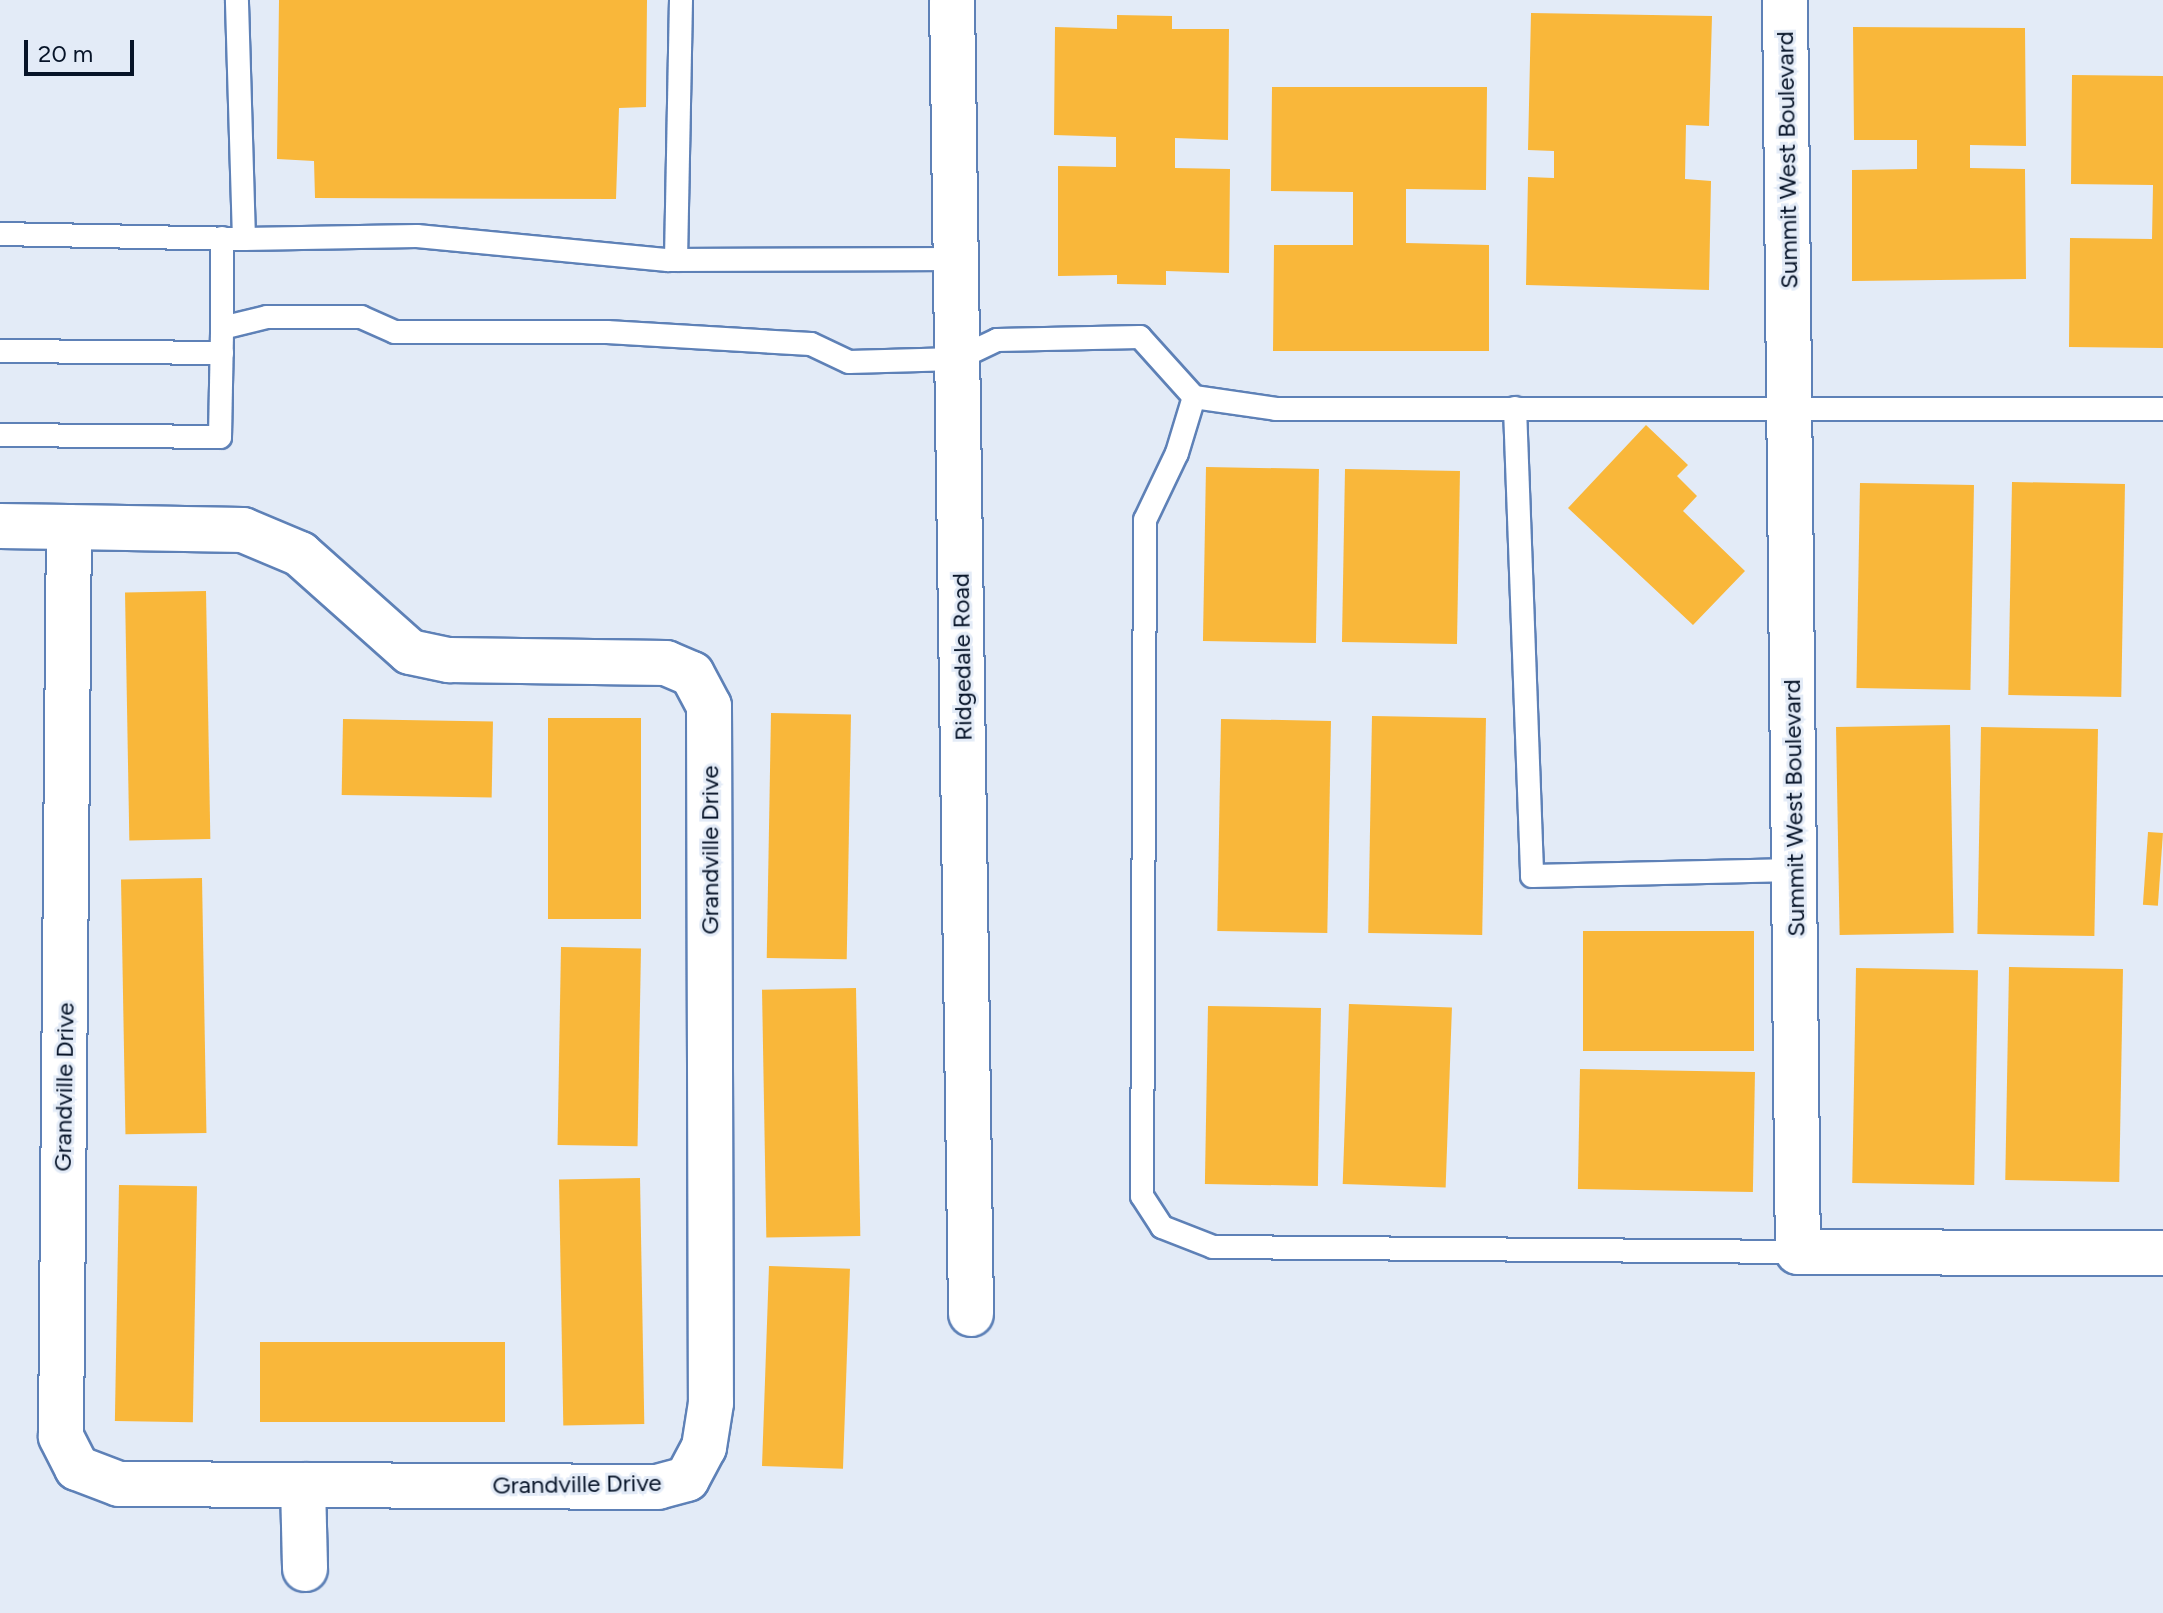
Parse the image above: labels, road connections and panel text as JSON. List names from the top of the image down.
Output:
{
  "streets": {
    "street": ["Summit West Boulevard", "Ridgedale Road", "Grandville Drive"]
  },
  "scale_bar": "20 m"
}
